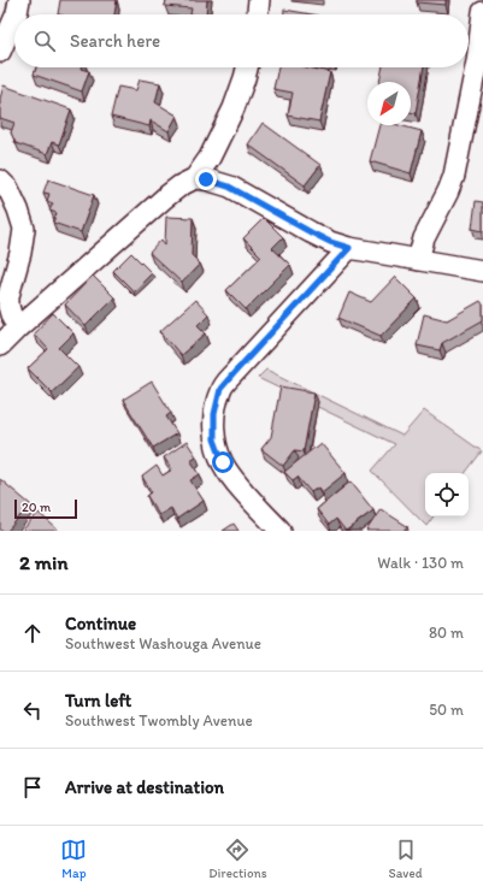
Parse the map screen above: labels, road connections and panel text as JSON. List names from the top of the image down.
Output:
{
  "scale_bar": "20 m",
  "north": "bottom left",
  "page": {
    "search": "Search here",
    "scale": "20 m",
    "heading": ["2 min", "Walk · 130 m"],
    "list": [
      ["Continue", "Southwest Washouga Avenue", "80 m"],
      ["Turn left", "Southwest Twombly Avenue", "50 m"],
      "Arrive at destination"
    ],
    "nav": ["Map", "Directions", "Saved"]
  }
}
